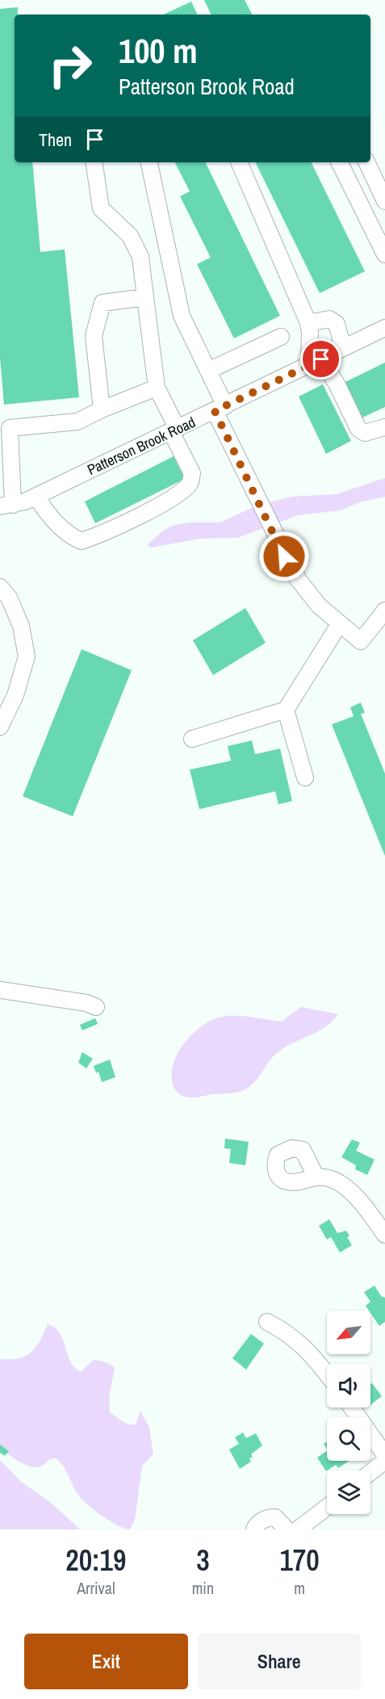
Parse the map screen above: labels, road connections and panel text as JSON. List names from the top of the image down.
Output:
{
  "streets": {
    "street": ["Patterson Brook Road"]
  },
  "north": "bottom left",
  "page": {
    "turn": ["100 m", "Patterson Brook Road"],
    "then": "Then",
    "eta": [
      "20:19",
      "Arrival",
      "3",
      "min",
      "170",
      "m"
    ],
    "buttons": ["Exit", "Share"]
  }
}
